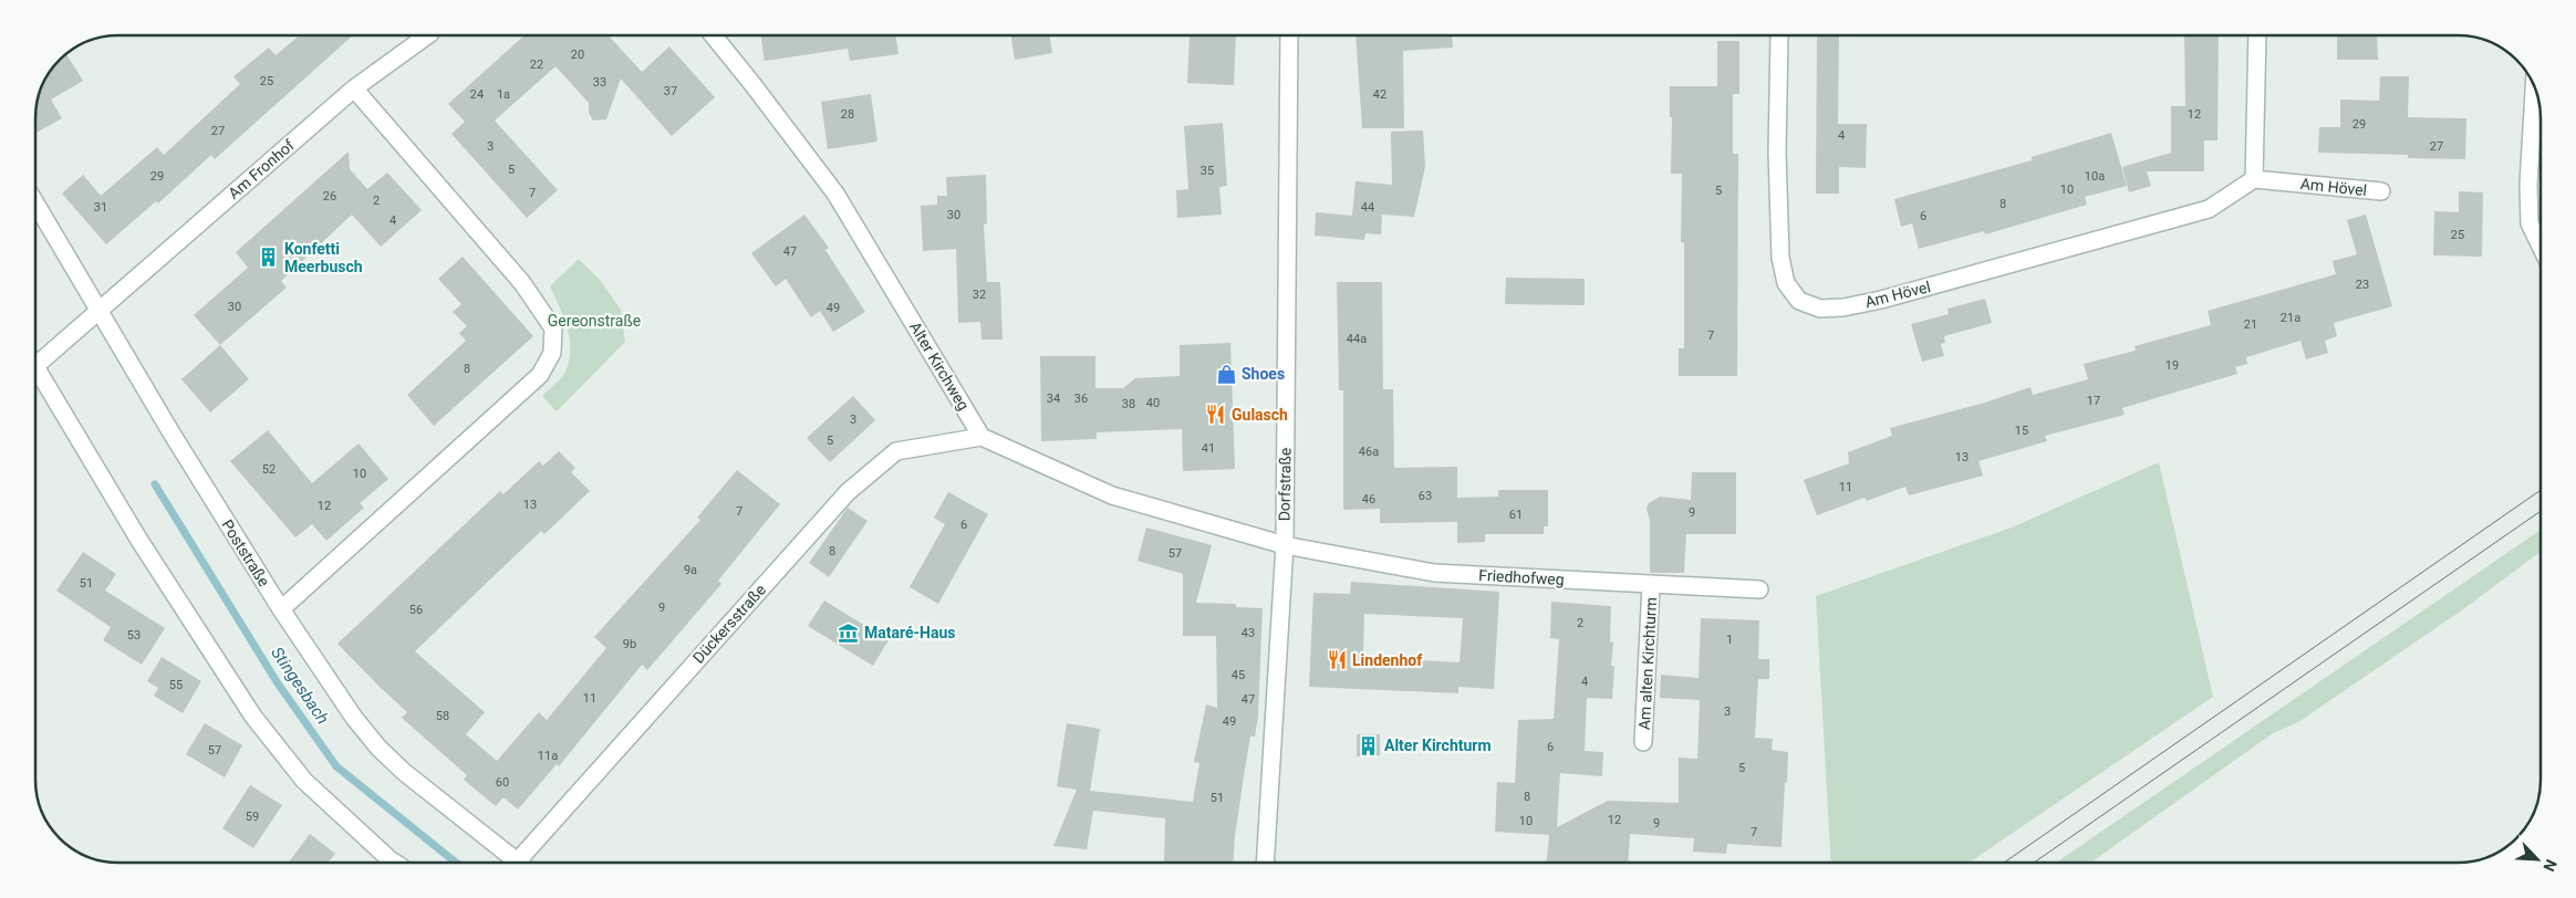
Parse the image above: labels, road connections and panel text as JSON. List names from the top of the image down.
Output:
{
  "streets": {
    "street": [
      "Am Fronhof",
      "Am Hövel",
      "Alter Kirchweg",
      "Dorfstraße",
      "Poststraße",
      "Friedhofweg",
      "Dückersstraße",
      "Am alten Kirchturm"
    ]
  },
  "crossings": [
    ["Am Fronhof", "Poststraße"],
    ["Alter Kirchweg", "Dückersstraße"],
    ["Dorfstraße", "Friedhofweg"],
    ["Friedhofweg", "Am alten Kirchturm"]
  ],
  "water": ["Stingesbach"],
  "parks": ["Gereonstraße"],
  "places": {
    "building": ["Konfetti Meerbusch", "Alter Kirchturm"],
    "shop": ["Shoes"],
    "restaurant": ["Gulasch", "Lindenhof"],
    "museum": ["Mataré-Haus"]
  },
  "house_numbers": [
    "20",
    "22",
    "25",
    "33",
    "37",
    "24",
    "1a",
    "42",
    "28",
    "12",
    "29",
    "27",
    "4",
    "3",
    "27",
    "5",
    "35",
    "29",
    "10a",
    "10",
    "5",
    "7",
    "26",
    "2",
    "8",
    "31",
    "44",
    "30",
    "6",
    "4",
    "25",
    "47",
    "23",
    "32",
    "30",
    "49",
    "21a",
    "21",
    "7",
    "44a",
    "19",
    "8",
    "34",
    "36",
    "17",
    "40",
    "38",
    "3",
    "15",
    "5",
    "41",
    "46a",
    "13",
    "52",
    "10",
    "11",
    "63",
    "46",
    "13",
    "12",
    "7",
    "9",
    "61",
    "6",
    "8",
    "57",
    "9a",
    "51",
    "9",
    "56",
    "2",
    "43",
    "53",
    "1",
    "9b",
    "45",
    "4",
    "55",
    "11",
    "47",
    "3",
    "58",
    "49",
    "6",
    "57",
    "11a",
    "5",
    "60",
    "8",
    "51",
    "59",
    "12",
    "10",
    "9",
    "7"
  ],
  "north": "bottom right"
}
